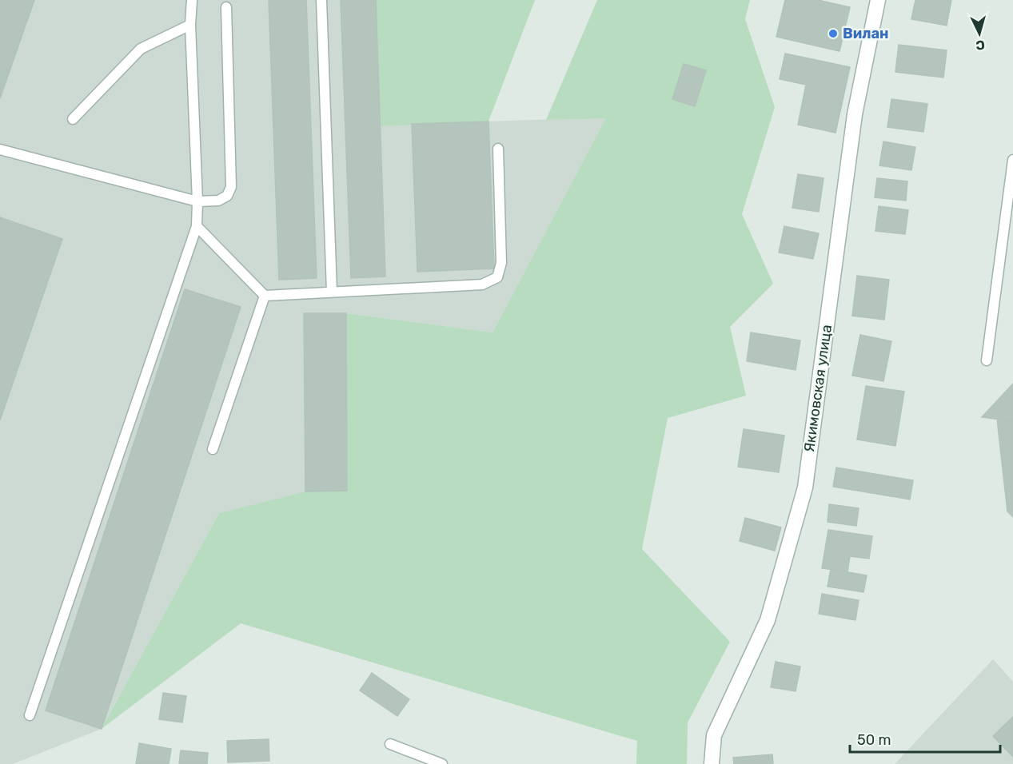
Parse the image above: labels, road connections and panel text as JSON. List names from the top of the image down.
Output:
{
  "streets": {
    "street": ["Якимовская улица"]
  },
  "places": ["Вилан"],
  "scale_bar": "50 m",
  "north": "bottom"
}
